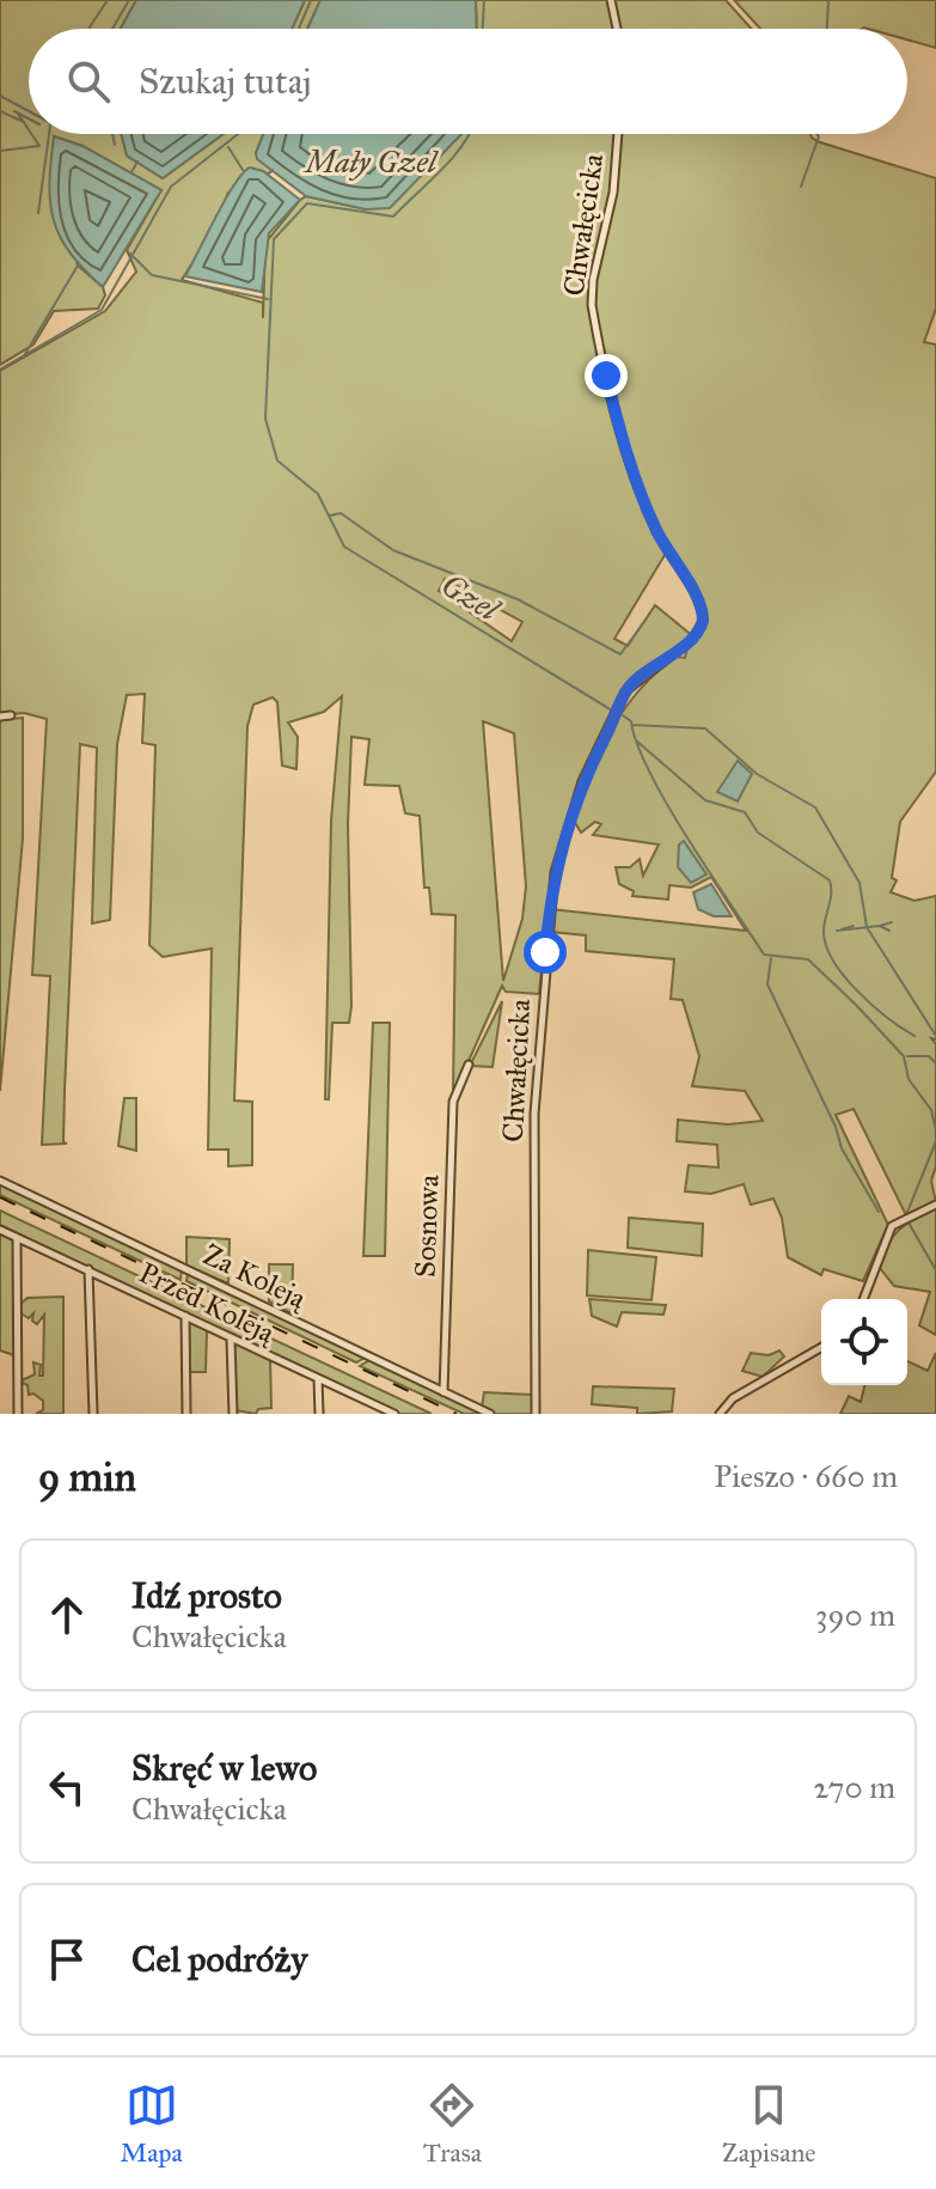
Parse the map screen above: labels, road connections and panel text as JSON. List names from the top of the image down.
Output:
{
  "streets": {
    "street": [
      "Chwałęcicka",
      "Sosnowa",
      "Za Koleją",
      "Przed Koleją"
    ]
  },
  "crossings": [
    ["Sosnowa", "Za Koleją"]
  ],
  "water": ["Mały Gzel", "Gzel"],
  "page": {
    "search": "Szukaj tutaj",
    "heading": ["9 min", "Pieszo · 660 m"],
    "list": [
      ["Idź prosto", "Chwałęcicka", "390 m"],
      ["Skręć w lewo", "Chwałęcicka", "270 m"],
      "Cel podróży"
    ],
    "nav": ["Mapa", "Trasa", "Zapisane"]
  }
}
